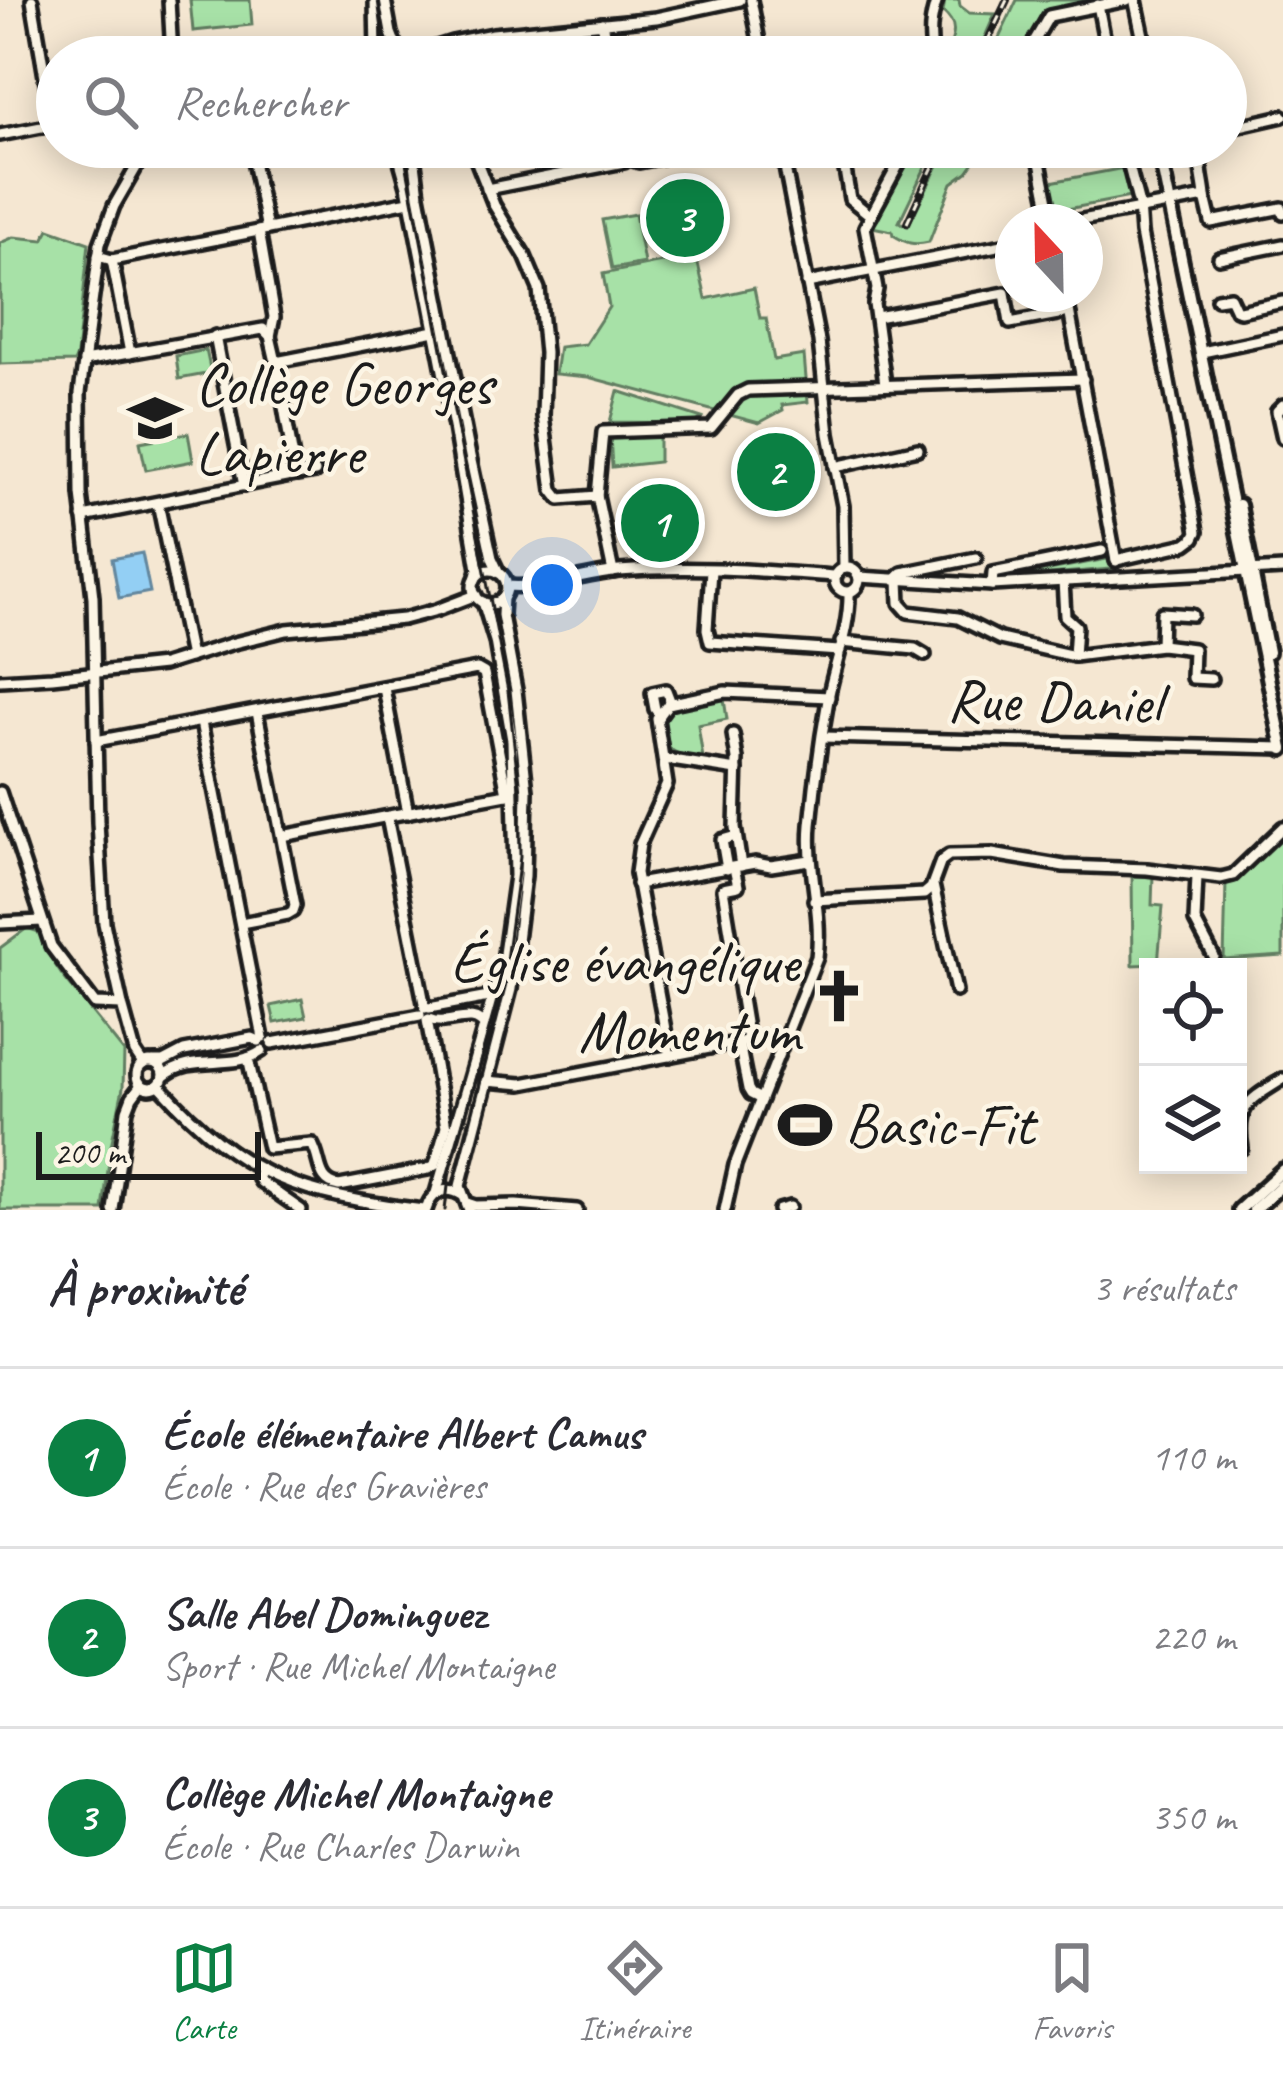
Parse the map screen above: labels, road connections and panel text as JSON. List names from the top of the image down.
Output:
{
  "streets": {
    "street": ["Rue Daniel"]
  },
  "places": {
    "school or university": ["Collège Georges Lapierre"],
    "church": ["Église évangélique Momentum"],
    "sports": ["Basic-Fit"]
  },
  "scale_bar": "200 m",
  "north": "top",
  "page": {
    "search": "Rechercher",
    "pins": ["3", "2", "1"],
    "scale": "200 m",
    "heading": ["À proximité", "3 résultats"],
    "list": [
      {
        "mark": "1",
        "name": "École élémentaire Albert Camus",
        "note": "École · Rue des Gravières",
        "value": "110 m"
      },
      {
        "mark": "2",
        "name": "Salle Abel Dominguez",
        "note": "Sport · Rue Michel Montaigne",
        "value": "220 m"
      },
      {
        "mark": "3",
        "name": "Collège Michel Montaigne",
        "note": "École · Rue Charles Darwin",
        "value": "350 m"
      }
    ],
    "nav": ["Carte", "Itinéraire", "Favoris"]
  }
}
